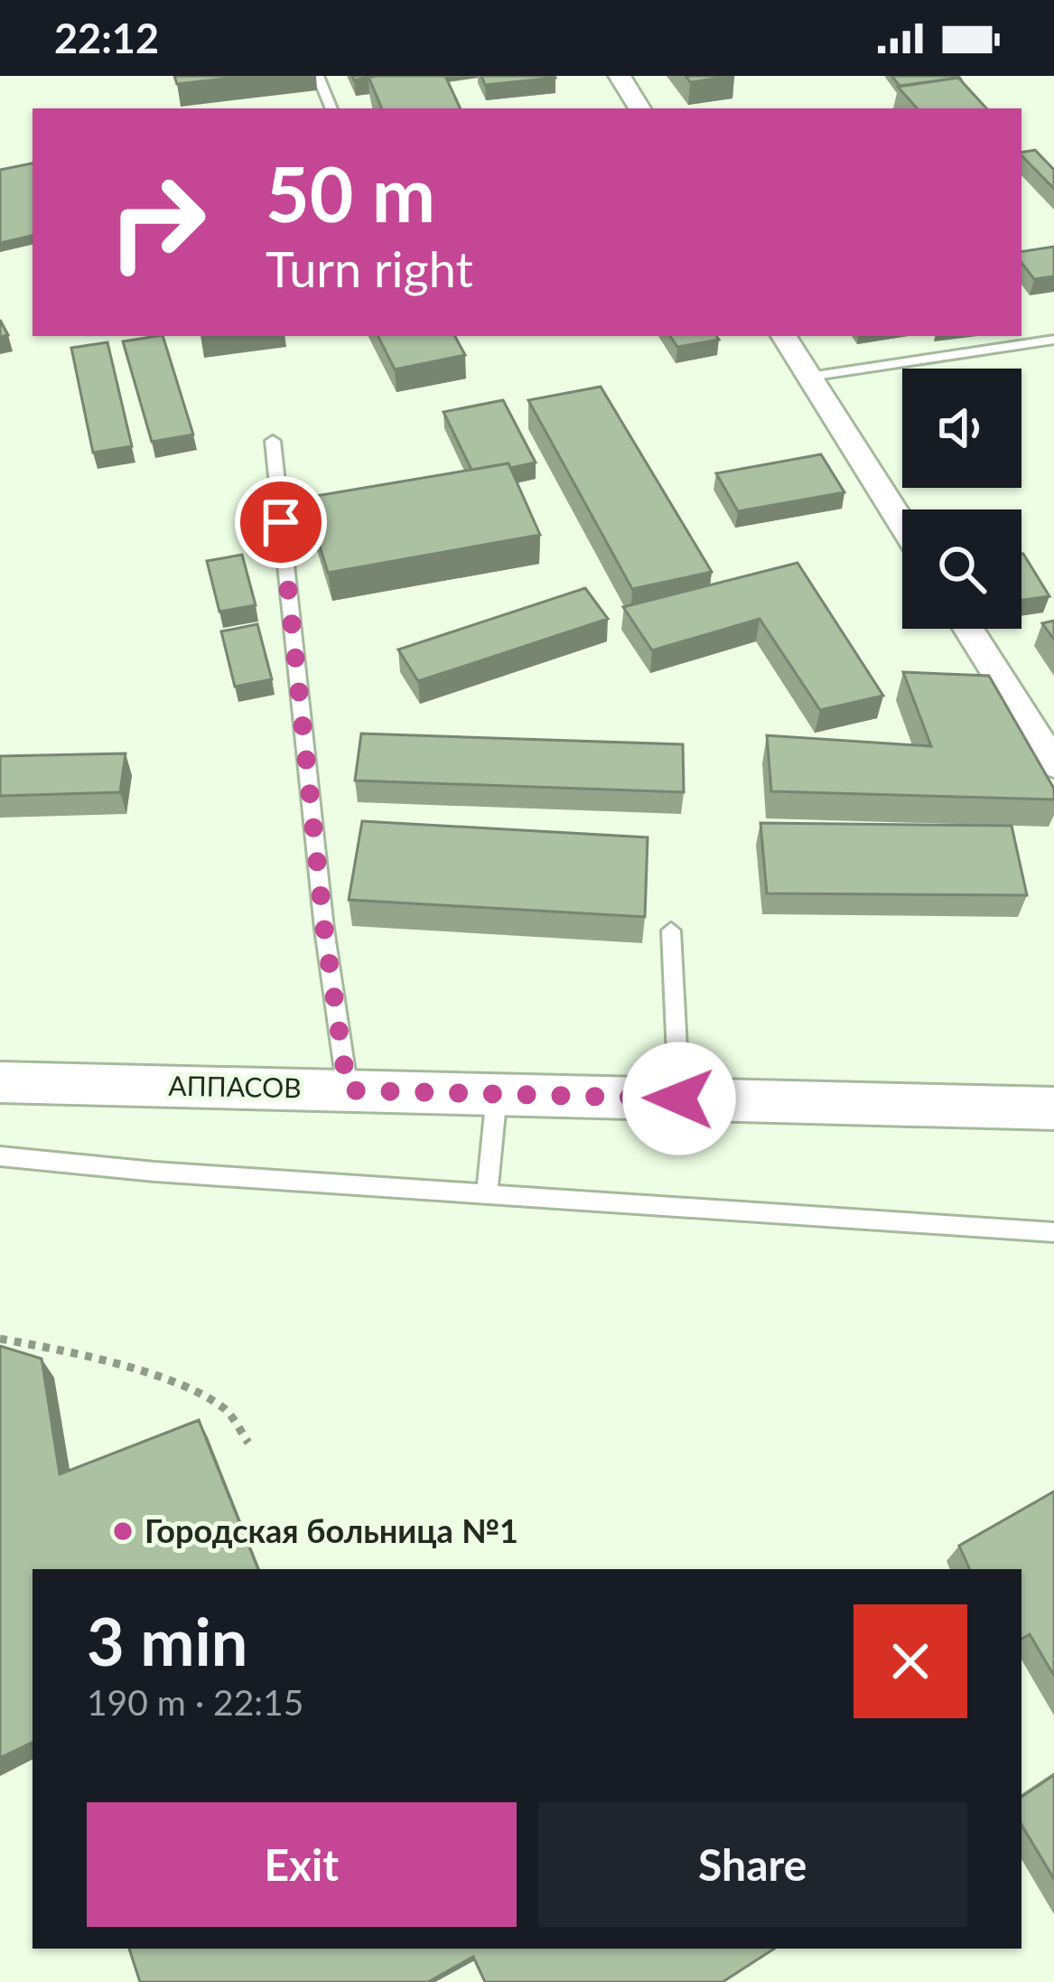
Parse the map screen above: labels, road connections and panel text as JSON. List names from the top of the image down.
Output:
{
  "streets": {
    "street": ["АППАСОВ"]
  },
  "places": ["Городская больница №1"],
  "page": {
    "status": "22:12",
    "turn": ["50 m", "Turn right"],
    "heading": ["3 min", "190 m · 22:15"],
    "buttons": ["Exit", "Share"]
  }
}
